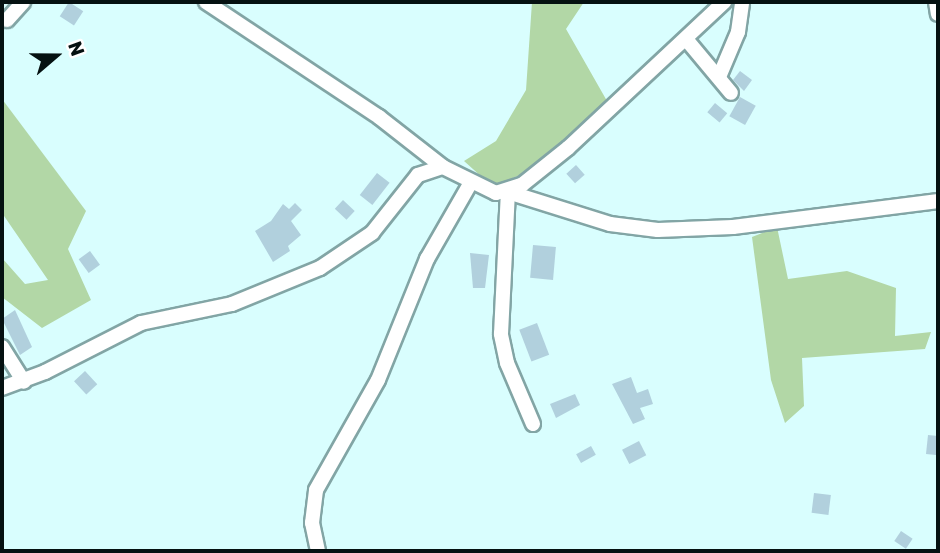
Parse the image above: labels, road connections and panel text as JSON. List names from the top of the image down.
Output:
{
  "north": "right"
}
